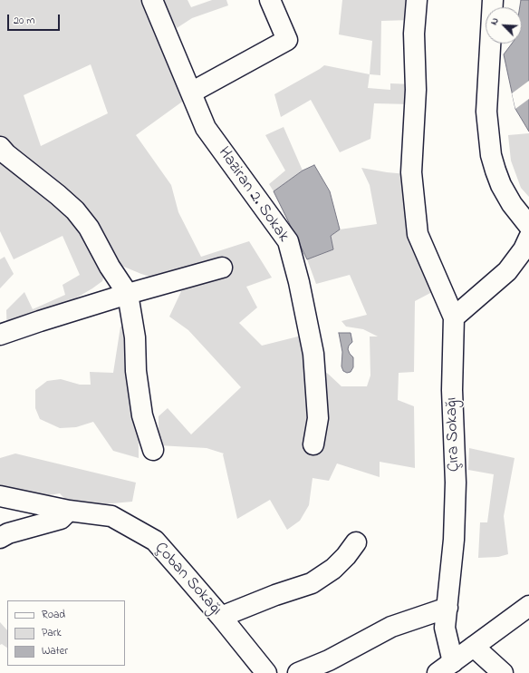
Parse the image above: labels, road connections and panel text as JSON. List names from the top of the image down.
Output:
{
  "streets": {
    "street": ["Haziran 2. Sokak", "Çıra Sokağı", "Çoban Sokağı"]
  },
  "legend": ["Road", "Park", "Water"],
  "scale_bar": "20 m",
  "north": "top left"
}
